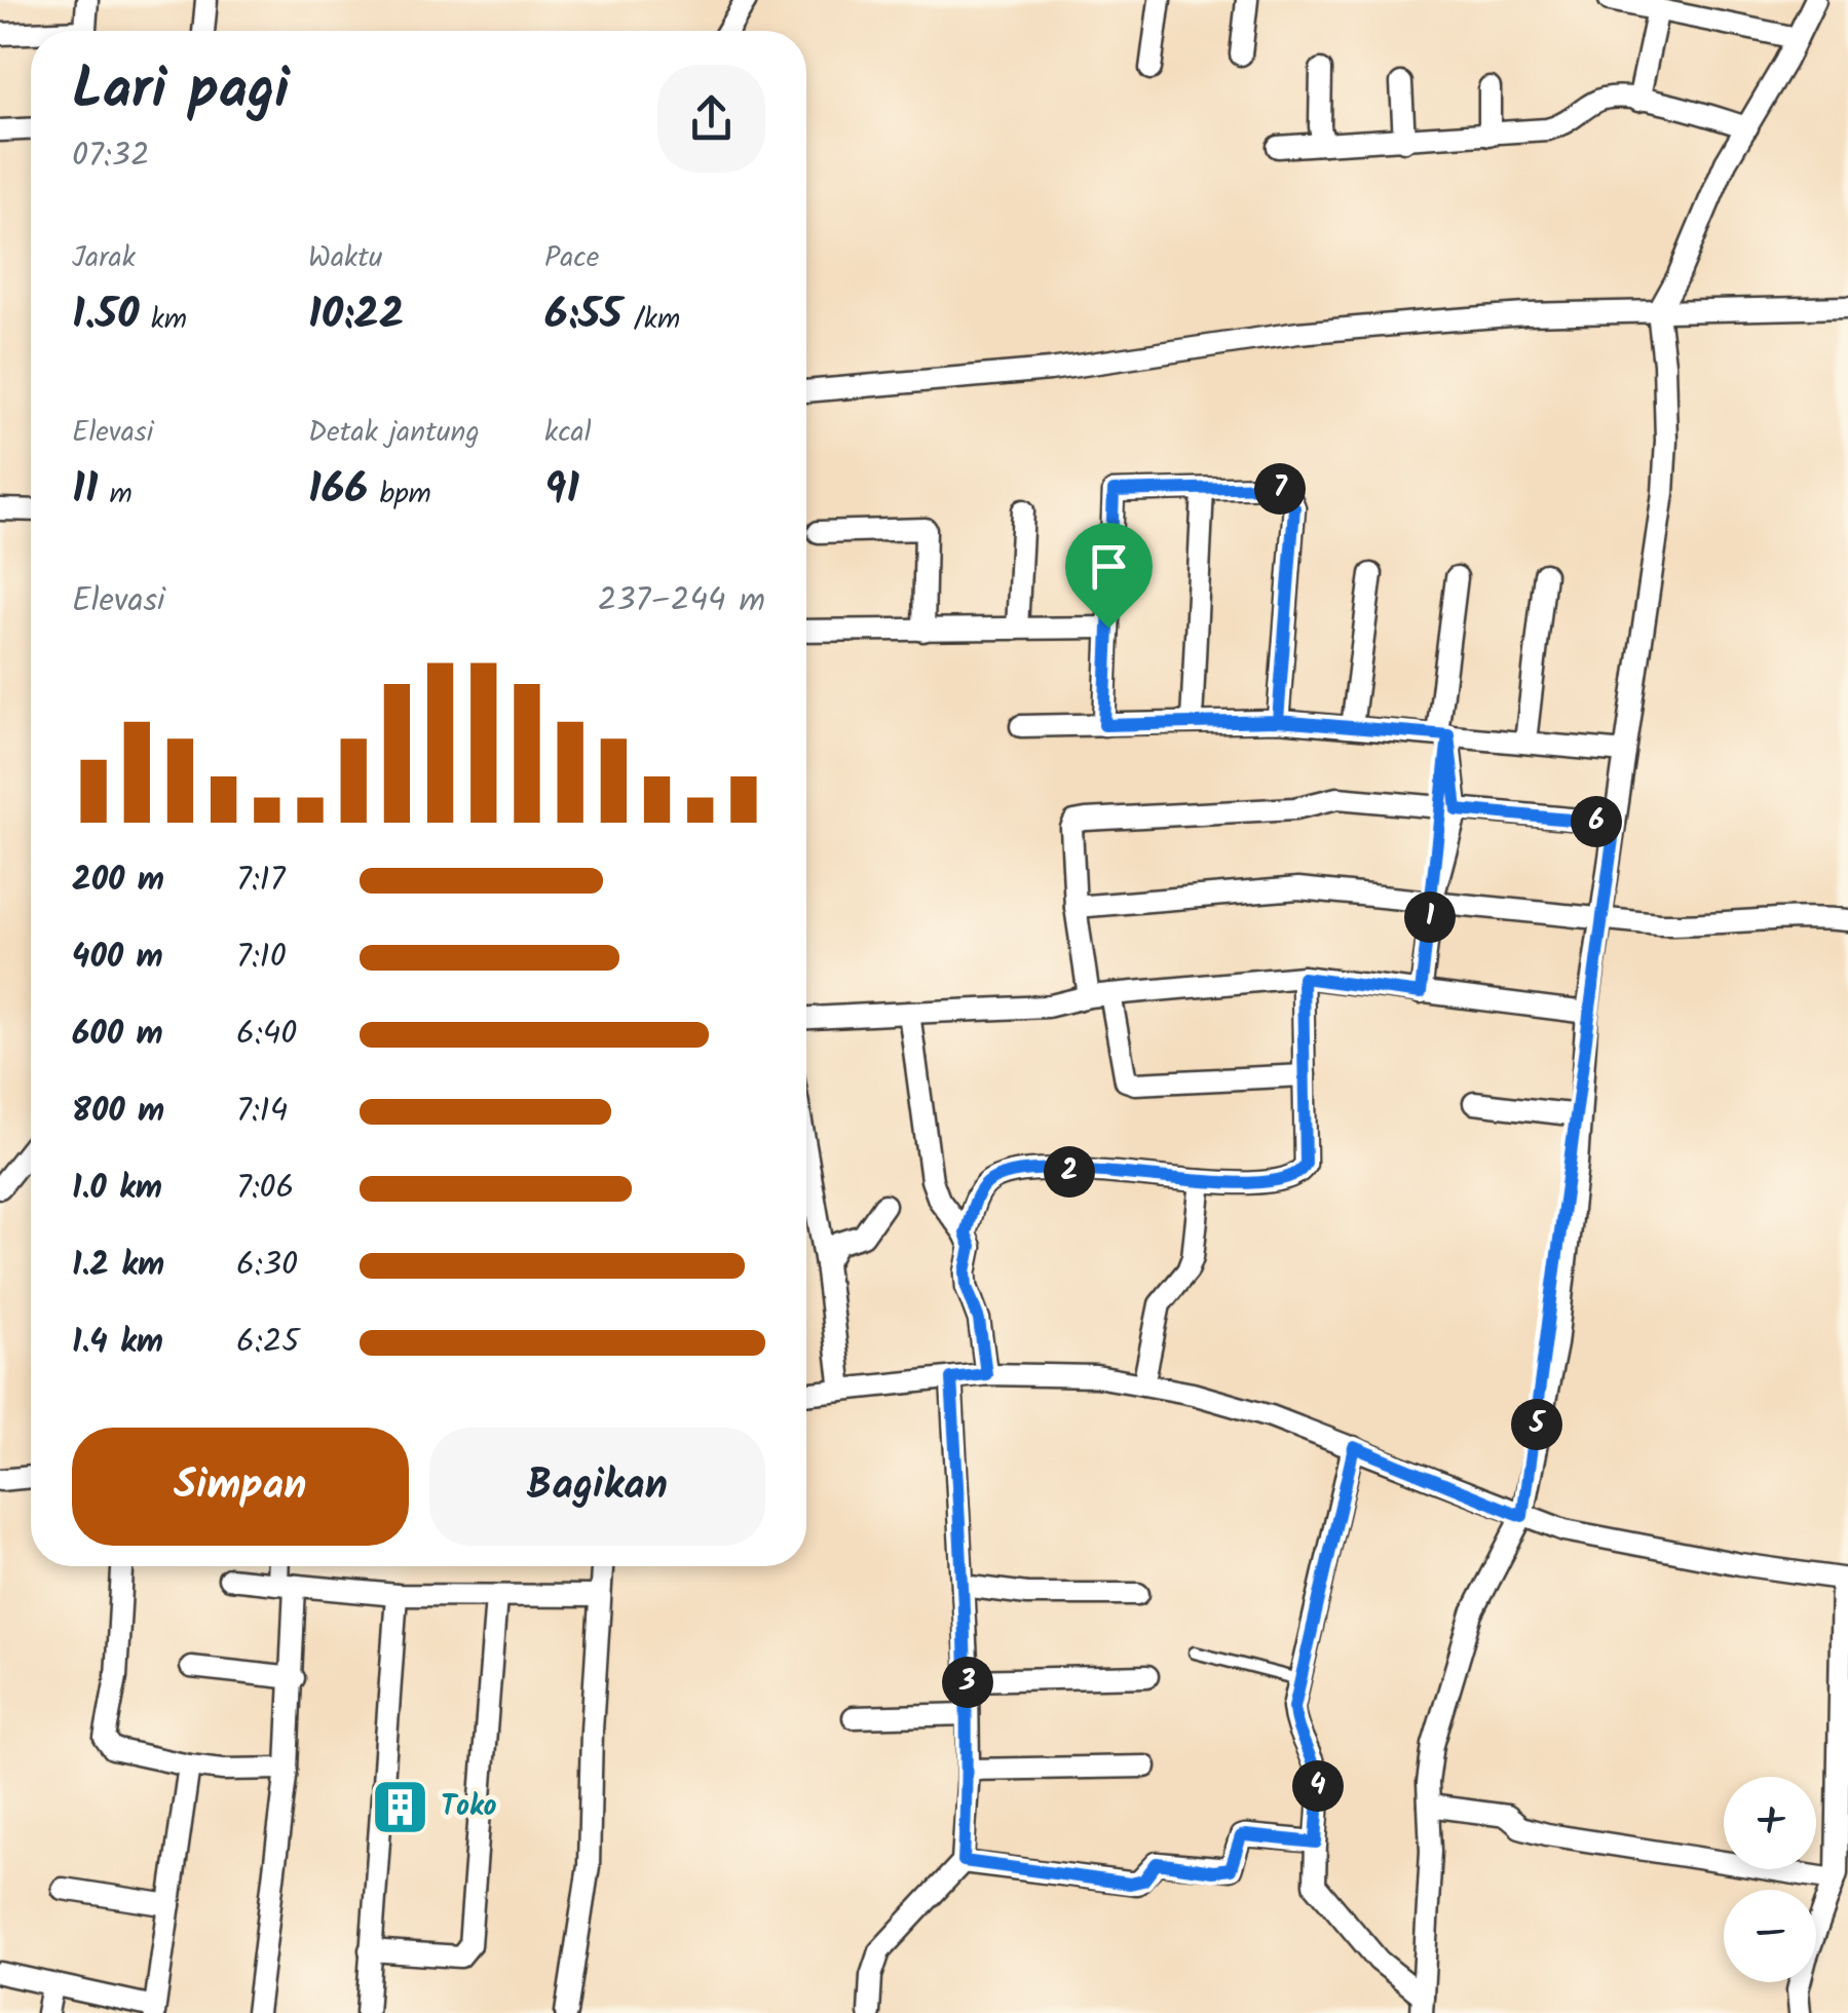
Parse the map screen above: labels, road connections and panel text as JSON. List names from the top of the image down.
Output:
{
  "places": {
    "building": ["Toko"]
  },
  "page": {
    "heading": ["Lari pagi", "07:32"],
    "stats": [
      ["Jarak", "1.50 km"],
      ["Waktu", "10:22"],
      ["Pace", "6:55 /km"],
      ["Elevasi", "11 m"],
      ["Detak jantung", "166 bpm"],
      ["kcal", "91"]
    ],
    "pins": [
      "7",
      "6",
      "1",
      "2",
      "5",
      "3",
      "4"
    ],
    "chart": ["Elevasi", "237–244 m"],
    "list": [
      {
        "name": "200 m",
        "note": "7:17"
      },
      {
        "name": "400 m",
        "note": "7:10"
      },
      {
        "name": "600 m",
        "note": "6:40"
      },
      {
        "name": "800 m",
        "note": "7:14"
      },
      {
        "name": "1.0 km",
        "note": "7:06"
      },
      {
        "name": "1.2 km",
        "note": "6:30"
      },
      {
        "name": "1.4 km",
        "note": "6:25"
      }
    ],
    "buttons": ["Simpan", "Bagikan"],
    "map_buttons": ["+", "−"]
  }
}
